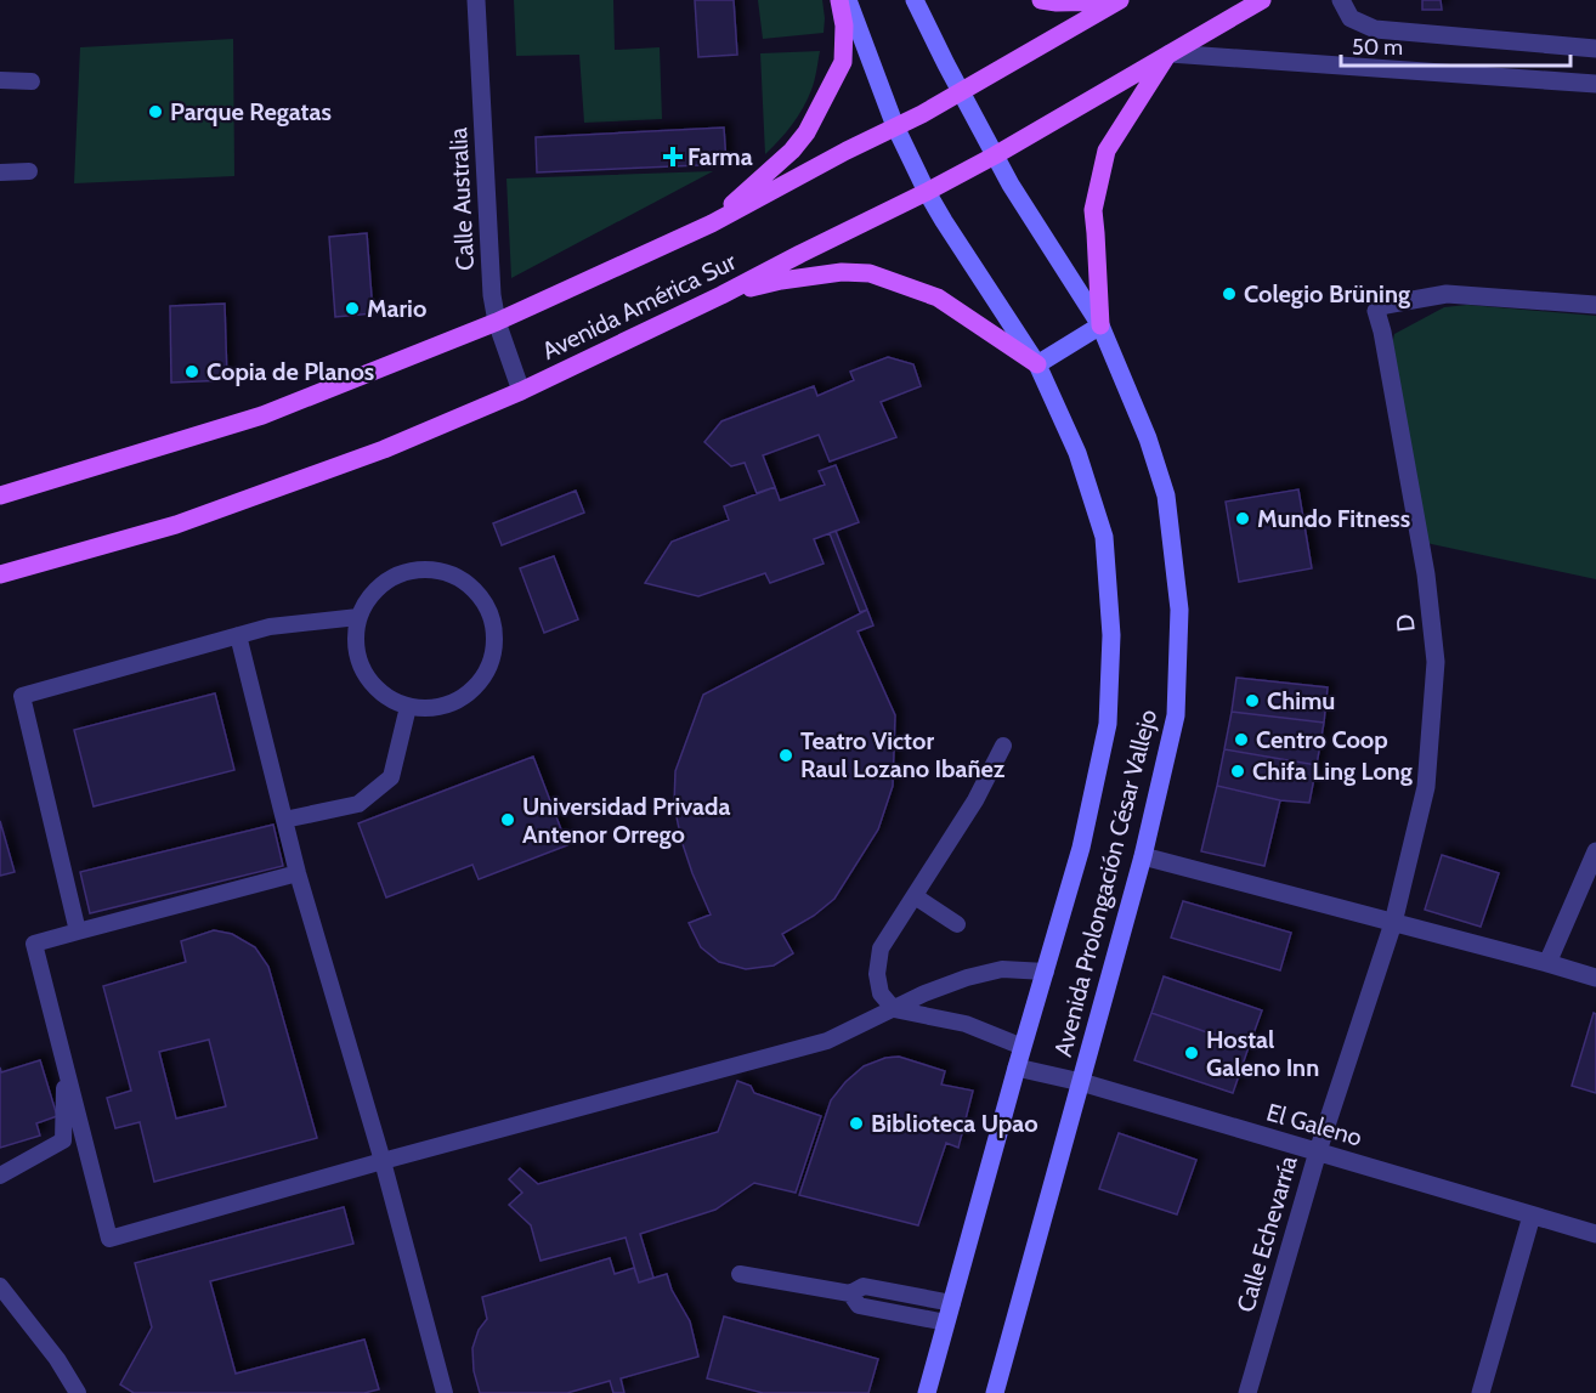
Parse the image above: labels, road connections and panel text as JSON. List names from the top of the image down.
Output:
{
  "streets": {
    "main road": ["Avenida América Sur", "Avenida Prolongación César Vallejo"],
    "street": [
      "Calle Australia",
      "D",
      "El Galeno",
      "Calle Echevarría"
    ]
  },
  "crossings": [
    ["Calle Australia", "Avenida América Sur"],
    ["Avenida América Sur", "Avenida Prolongación César Vallejo"],
    ["D", "Calle Echevarría"],
    ["Avenida Prolongación César Vallejo", "El Galeno"],
    ["El Galeno", "Calle Echevarría"]
  ],
  "places": {
    "other": [
      "Parque Regatas",
      "Colegio Brüning",
      "Mario",
      "Copia de Planos",
      "Mundo Fitness",
      "Chimu",
      "Centro Coop",
      "Teatro Victor Raul Lozano Ibañez",
      "Chifa Ling Long",
      "Universidad Privada Antenor Orrego",
      "Hostal Galeno Inn",
      "Biblioteca Upao"
    ],
    "health": ["Farma"]
  },
  "scale_bar": "50 m"
}
